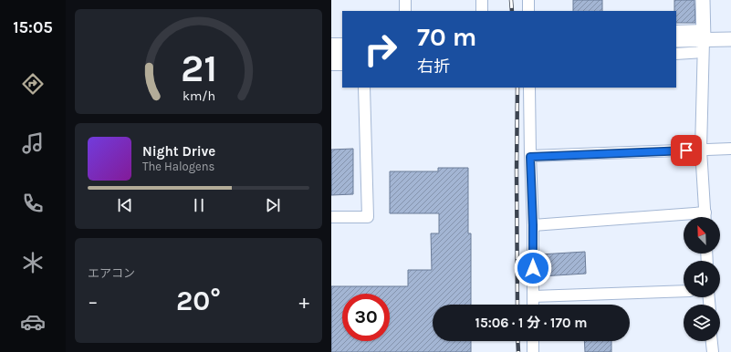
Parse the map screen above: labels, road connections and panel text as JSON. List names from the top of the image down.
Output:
{
  "north": "top left",
  "page": {
    "tabs": "15:05",
    "turn": ["70 m", "右折"],
    "song": ["Night Drive", "The Halogens"],
    "tile": "エアコン",
    "heat": ["−", "20°", "+"],
    "limit": "30",
    "trip": "15:06 · 1 分 · 170 m",
    "gauge": ["21", "km/h"]
  }
}
